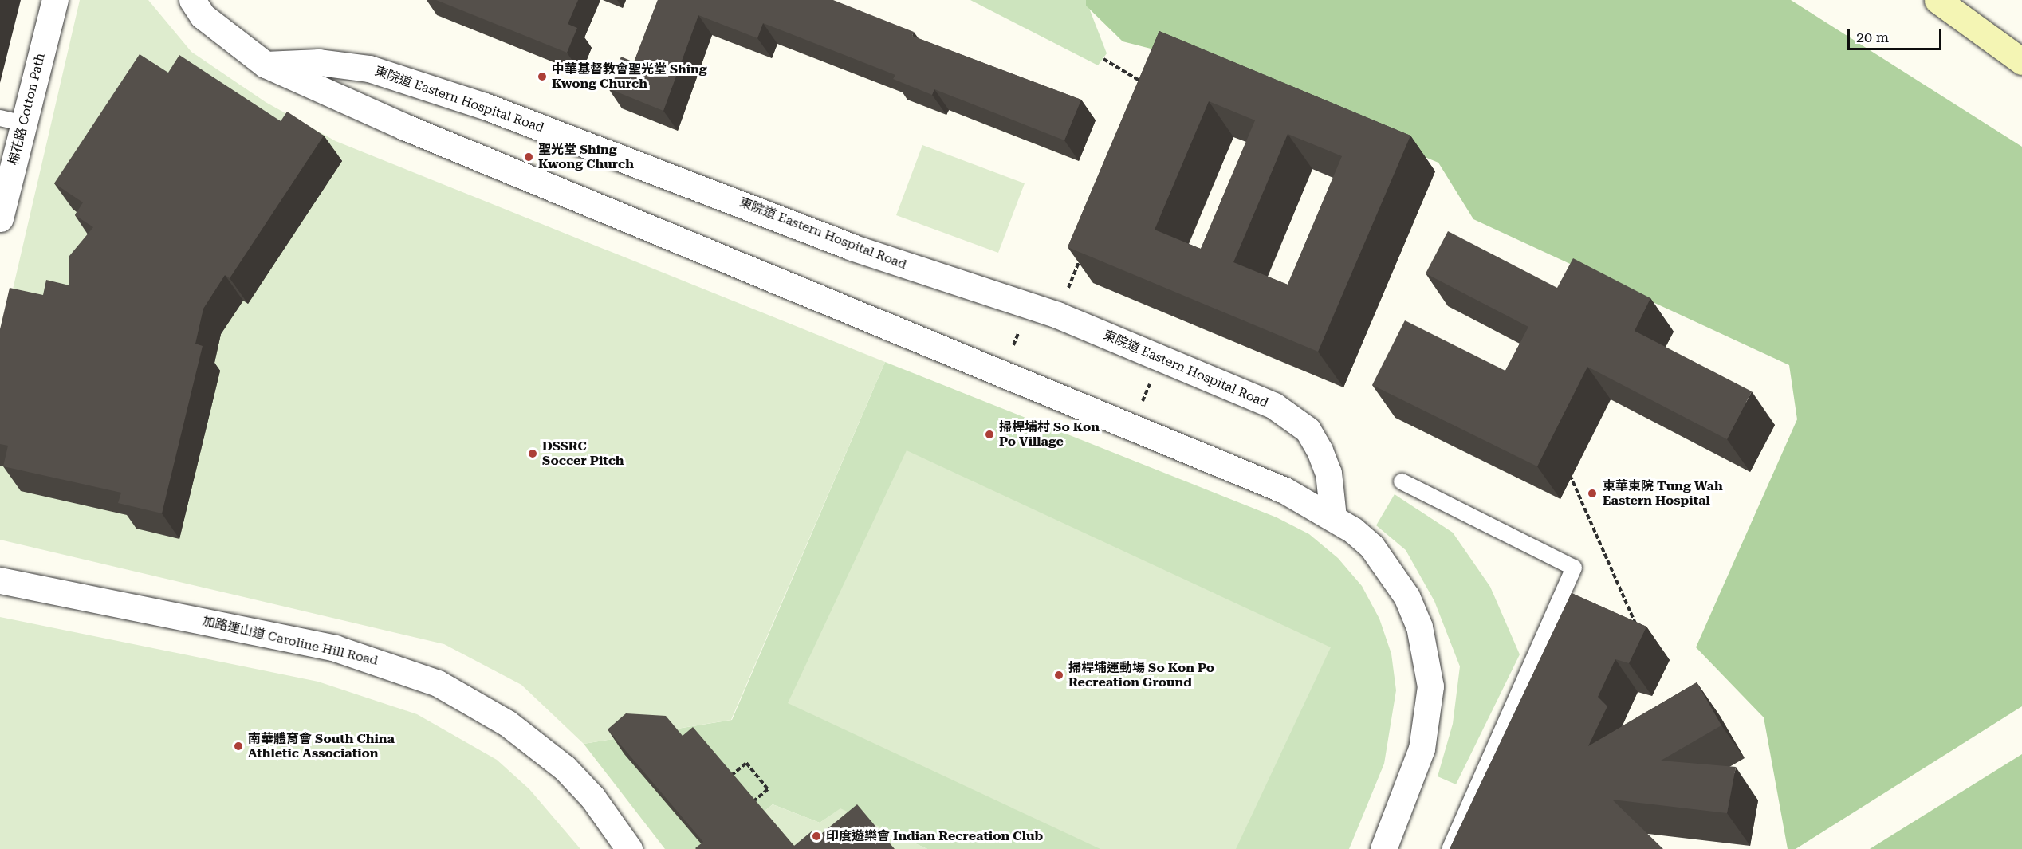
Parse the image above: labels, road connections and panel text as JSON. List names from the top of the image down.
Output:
{
  "streets": {
    "street": ["東院道 Eastern Hospital Road", "棉花路 Cotton Path", "加路連山道 Caroline Hill Road"]
  },
  "places": [
    "中華基督教會聖光堂 Shing Kwong Church",
    "聖光堂 Shing Kwong Church",
    "掃桿埔村 So Kon Po Village",
    "DSSRC Soccer Pitch",
    "東華東院 Tung Wah Eastern Hospital",
    "掃桿埔運動場 So Kon Po Recreation Ground",
    "南華體育會 South China Athletic Association",
    "印度遊樂會 Indian Recreation Club"
  ],
  "scale_bar": "20 m"
}
